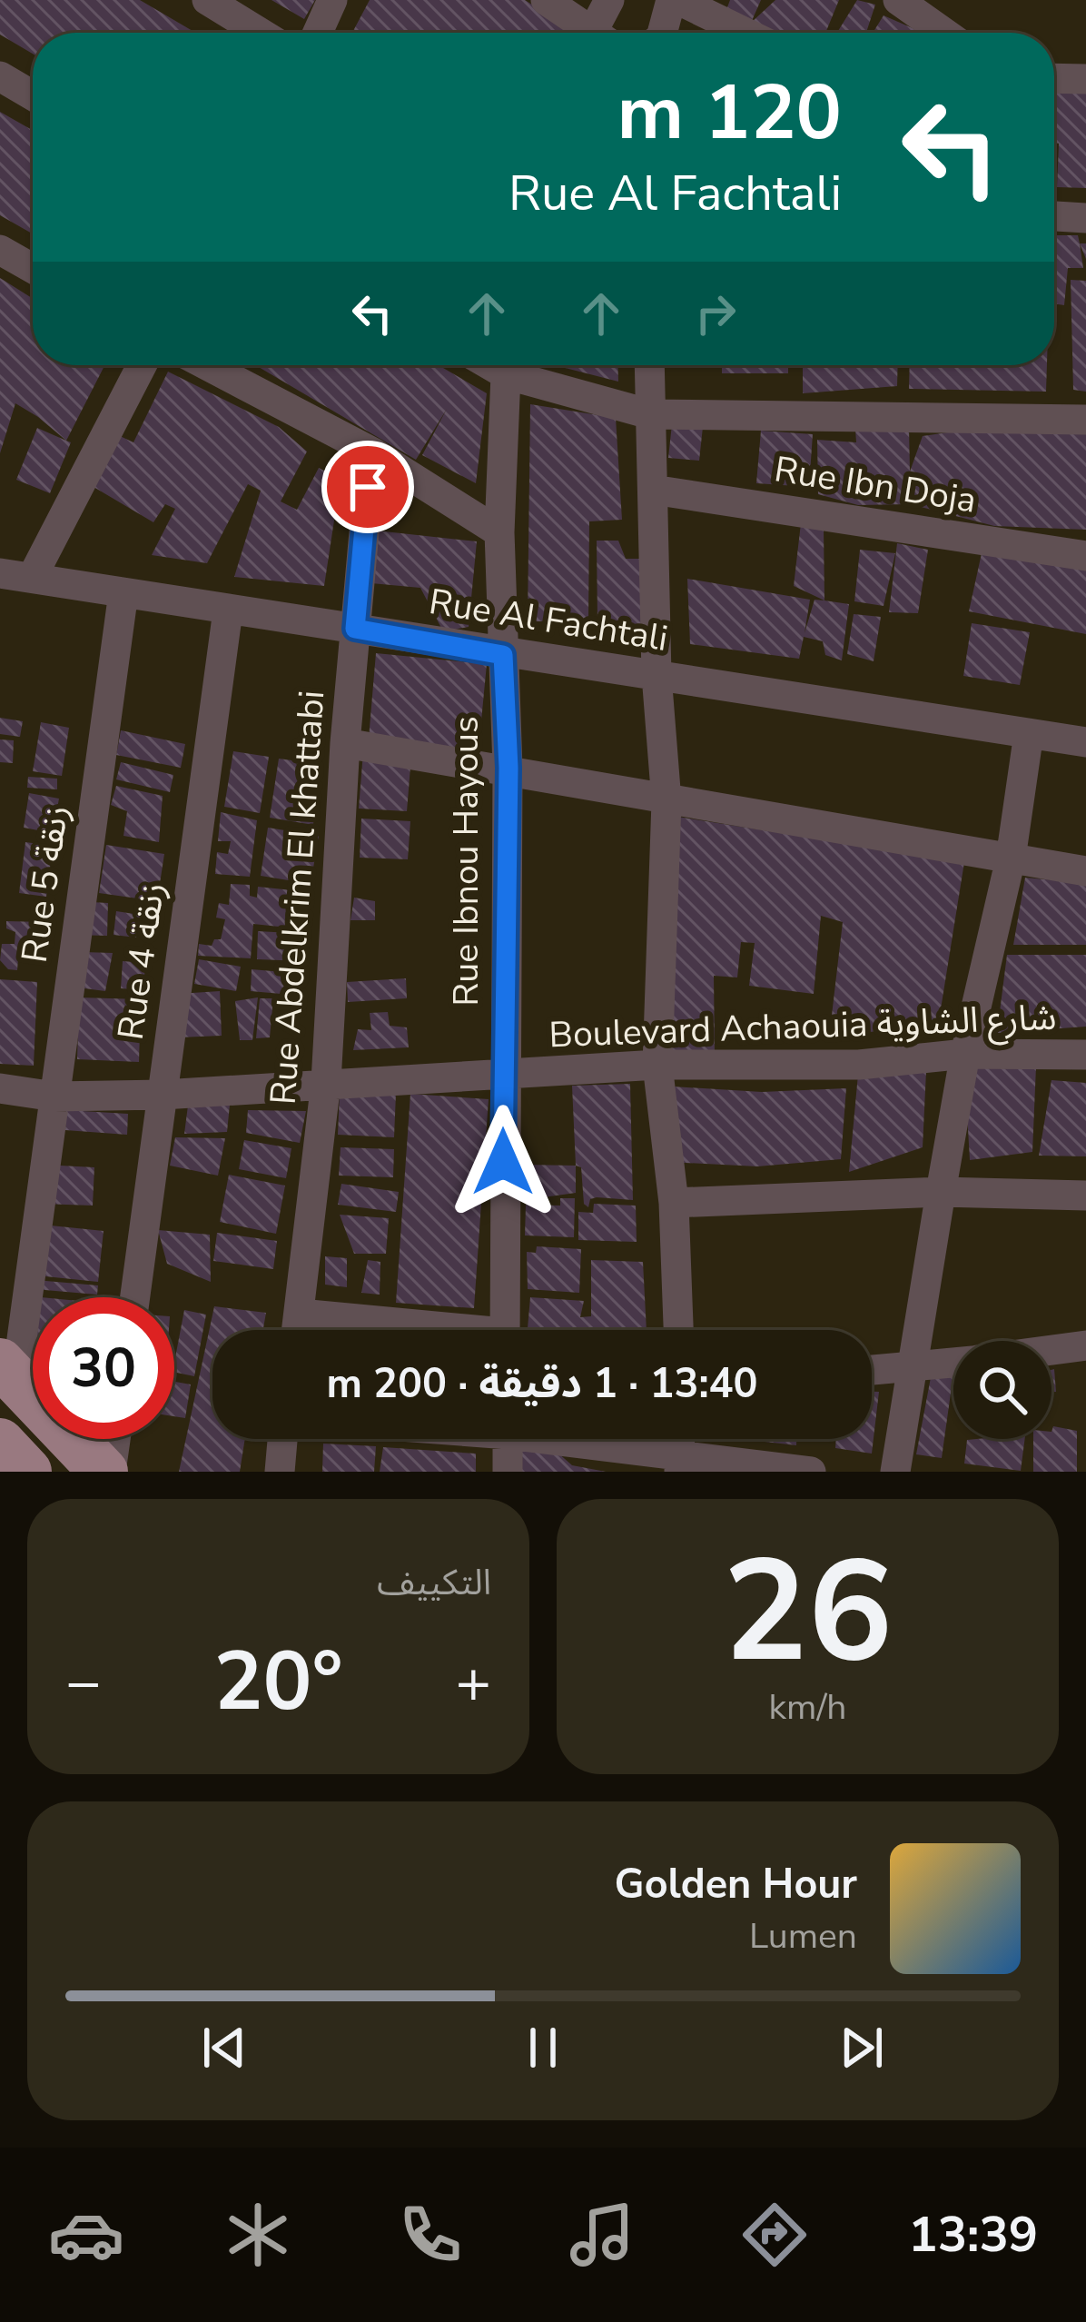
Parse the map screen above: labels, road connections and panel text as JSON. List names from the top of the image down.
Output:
{
  "streets": {
    "street": [
      "Rue Ibn Doja",
      "Rue Al Fachtali",
      "Rue Ibnou Hayous",
      "Rue 5 زنقة",
      "Rue Abdelkrim El khattabi",
      "Rue 4 زنقة",
      "Boulevard Achaouia شارع الشاوية"
    ]
  },
  "crossings": [
    ["Rue Al Fachtali", "Rue Ibnou Hayous"],
    ["Rue Al Fachtali", "Rue 5 زنقة"],
    ["Rue Al Fachtali", "Rue Abdelkrim El khattabi"],
    ["Rue Al Fachtali", "Rue 4 زنقة"],
    ["Rue Ibnou Hayous", "Boulevard Achaouia شارع الشاوية"],
    ["Rue 5 زنقة", "Boulevard Achaouia شارع الشاوية"],
    ["Rue Abdelkrim El khattabi", "Boulevard Achaouia شارع الشاوية"],
    ["Rue 4 زنقة", "Boulevard Achaouia شارع الشاوية"]
  ],
  "page": {
    "turn": ["120 m", "Rue Al Fachtali"],
    "limit": "30",
    "trip": "13:40 · 1 دقيقة · 200 m",
    "tile": [
      ["26", "km/h"],
      "التكييف"
    ],
    "heat": ["−", "20°", "+"],
    "song": ["Golden Hour", "Lumen"],
    "tabs": "13:39"
  }
}
